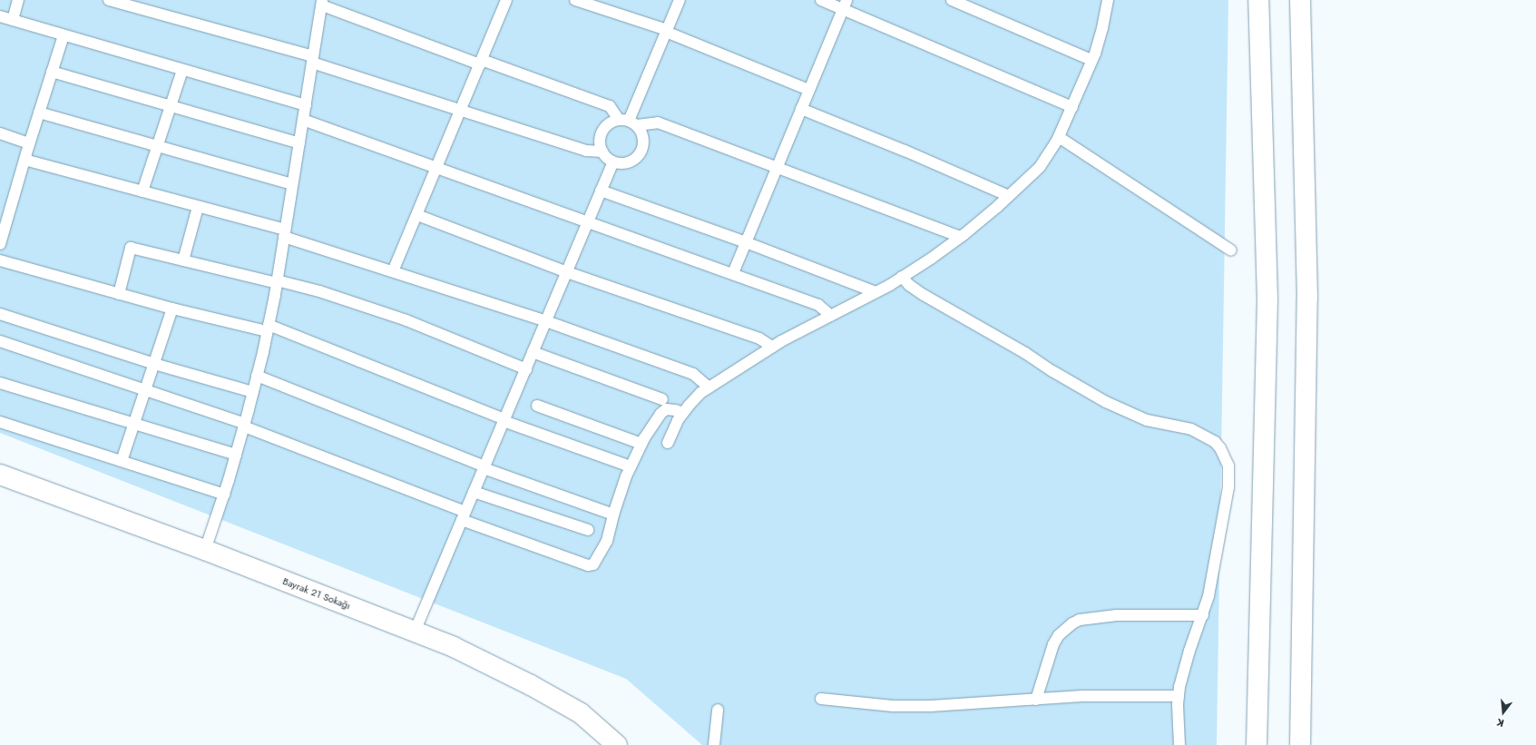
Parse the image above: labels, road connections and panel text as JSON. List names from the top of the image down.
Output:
{
  "streets": {
    "main road": ["Bayrak 21 Sokağı"]
  },
  "north": "bottom"
}
